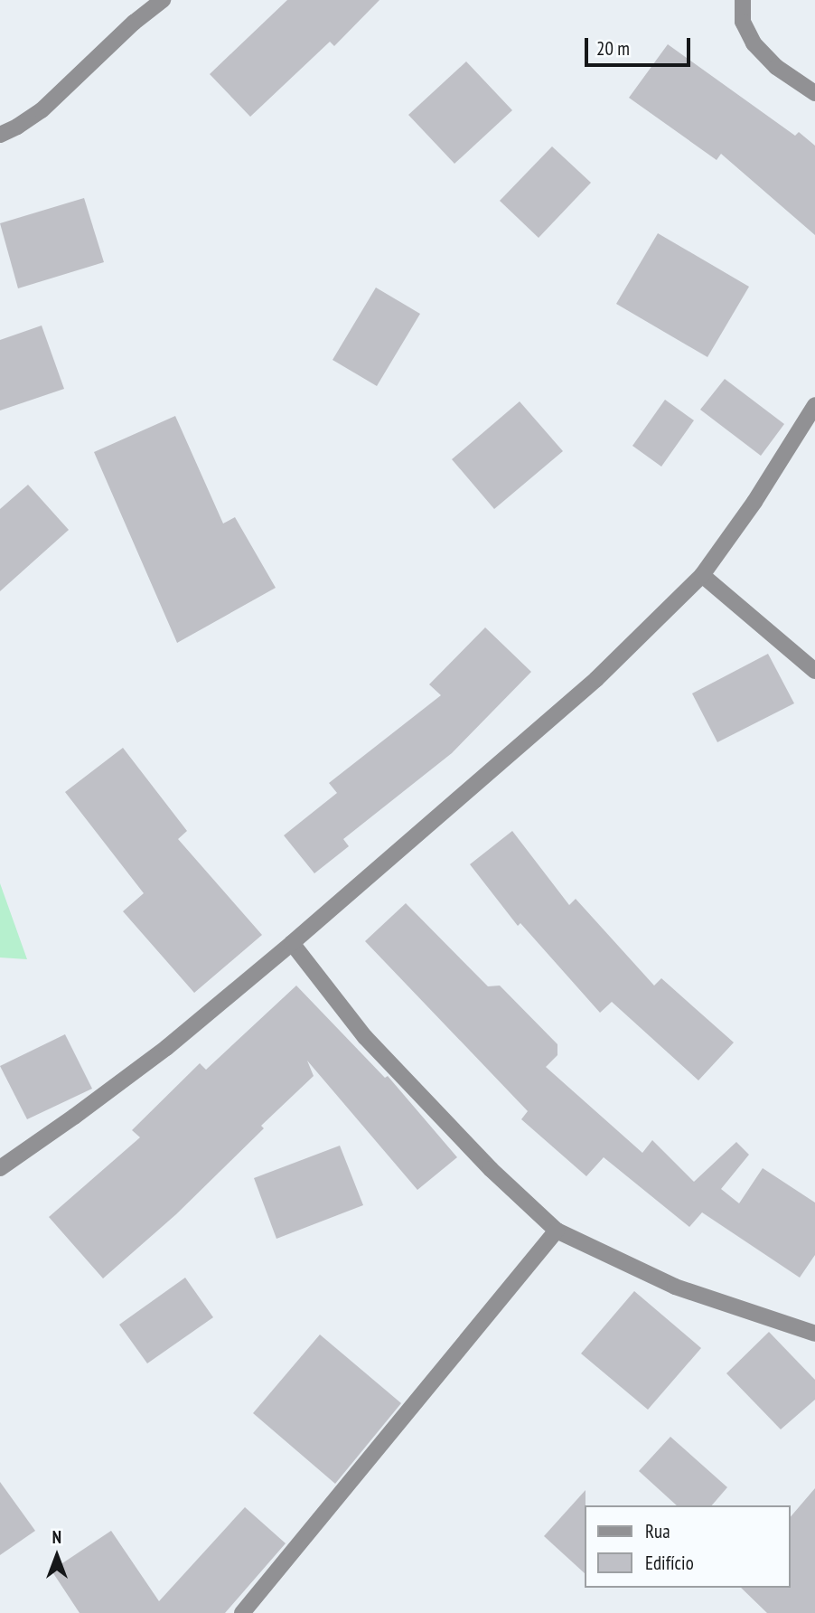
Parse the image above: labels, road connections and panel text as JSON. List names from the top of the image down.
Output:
{
  "legend": ["Rua", "Edifício"],
  "scale_bar": "20 m",
  "north": "top"
}
